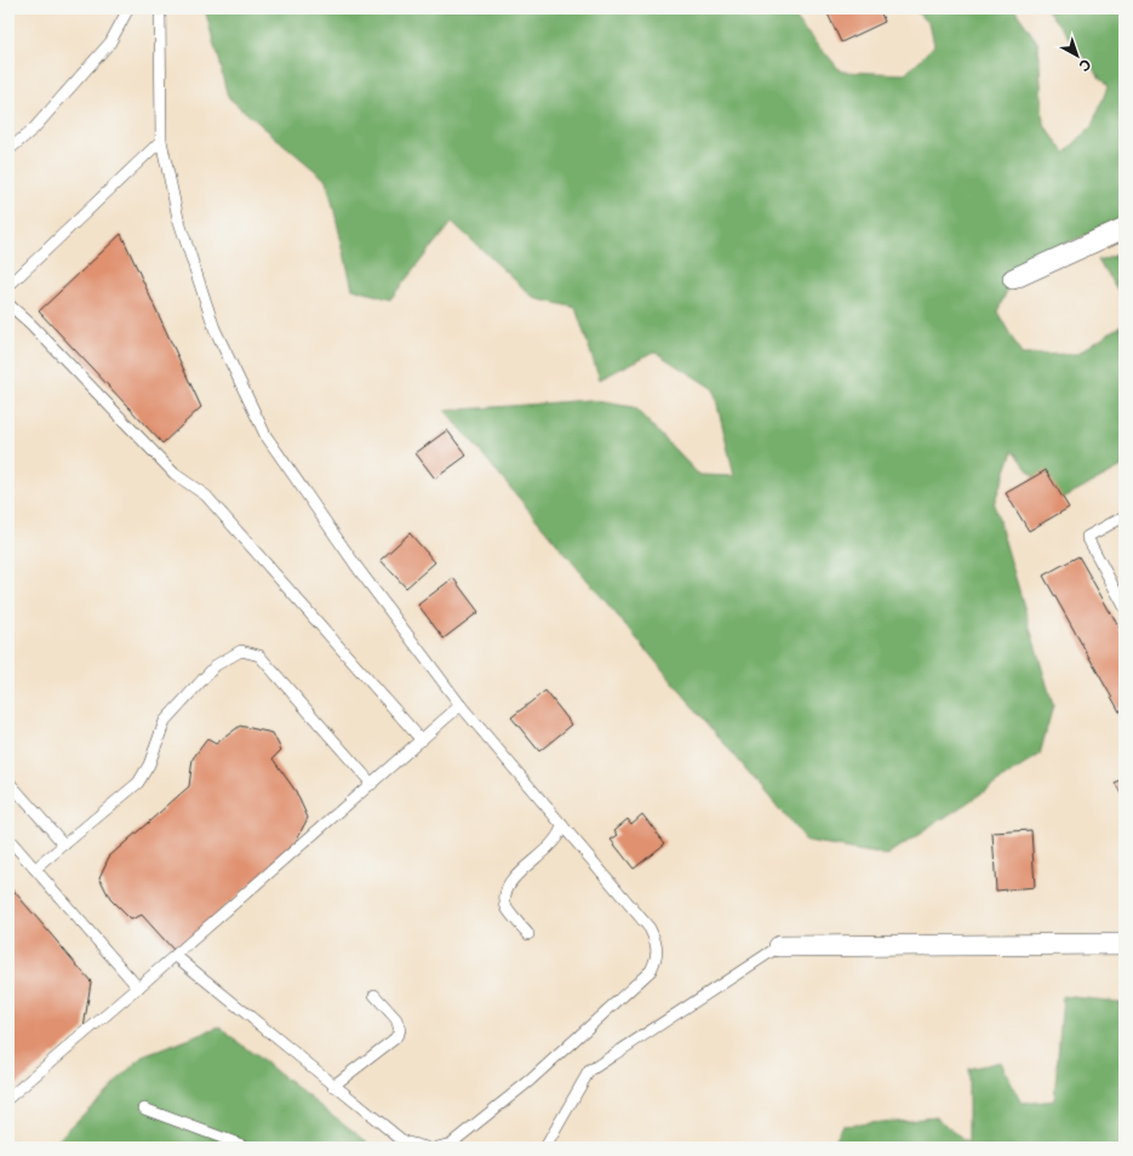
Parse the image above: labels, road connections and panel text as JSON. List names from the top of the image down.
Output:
{
  "north": "bottom right"
}
